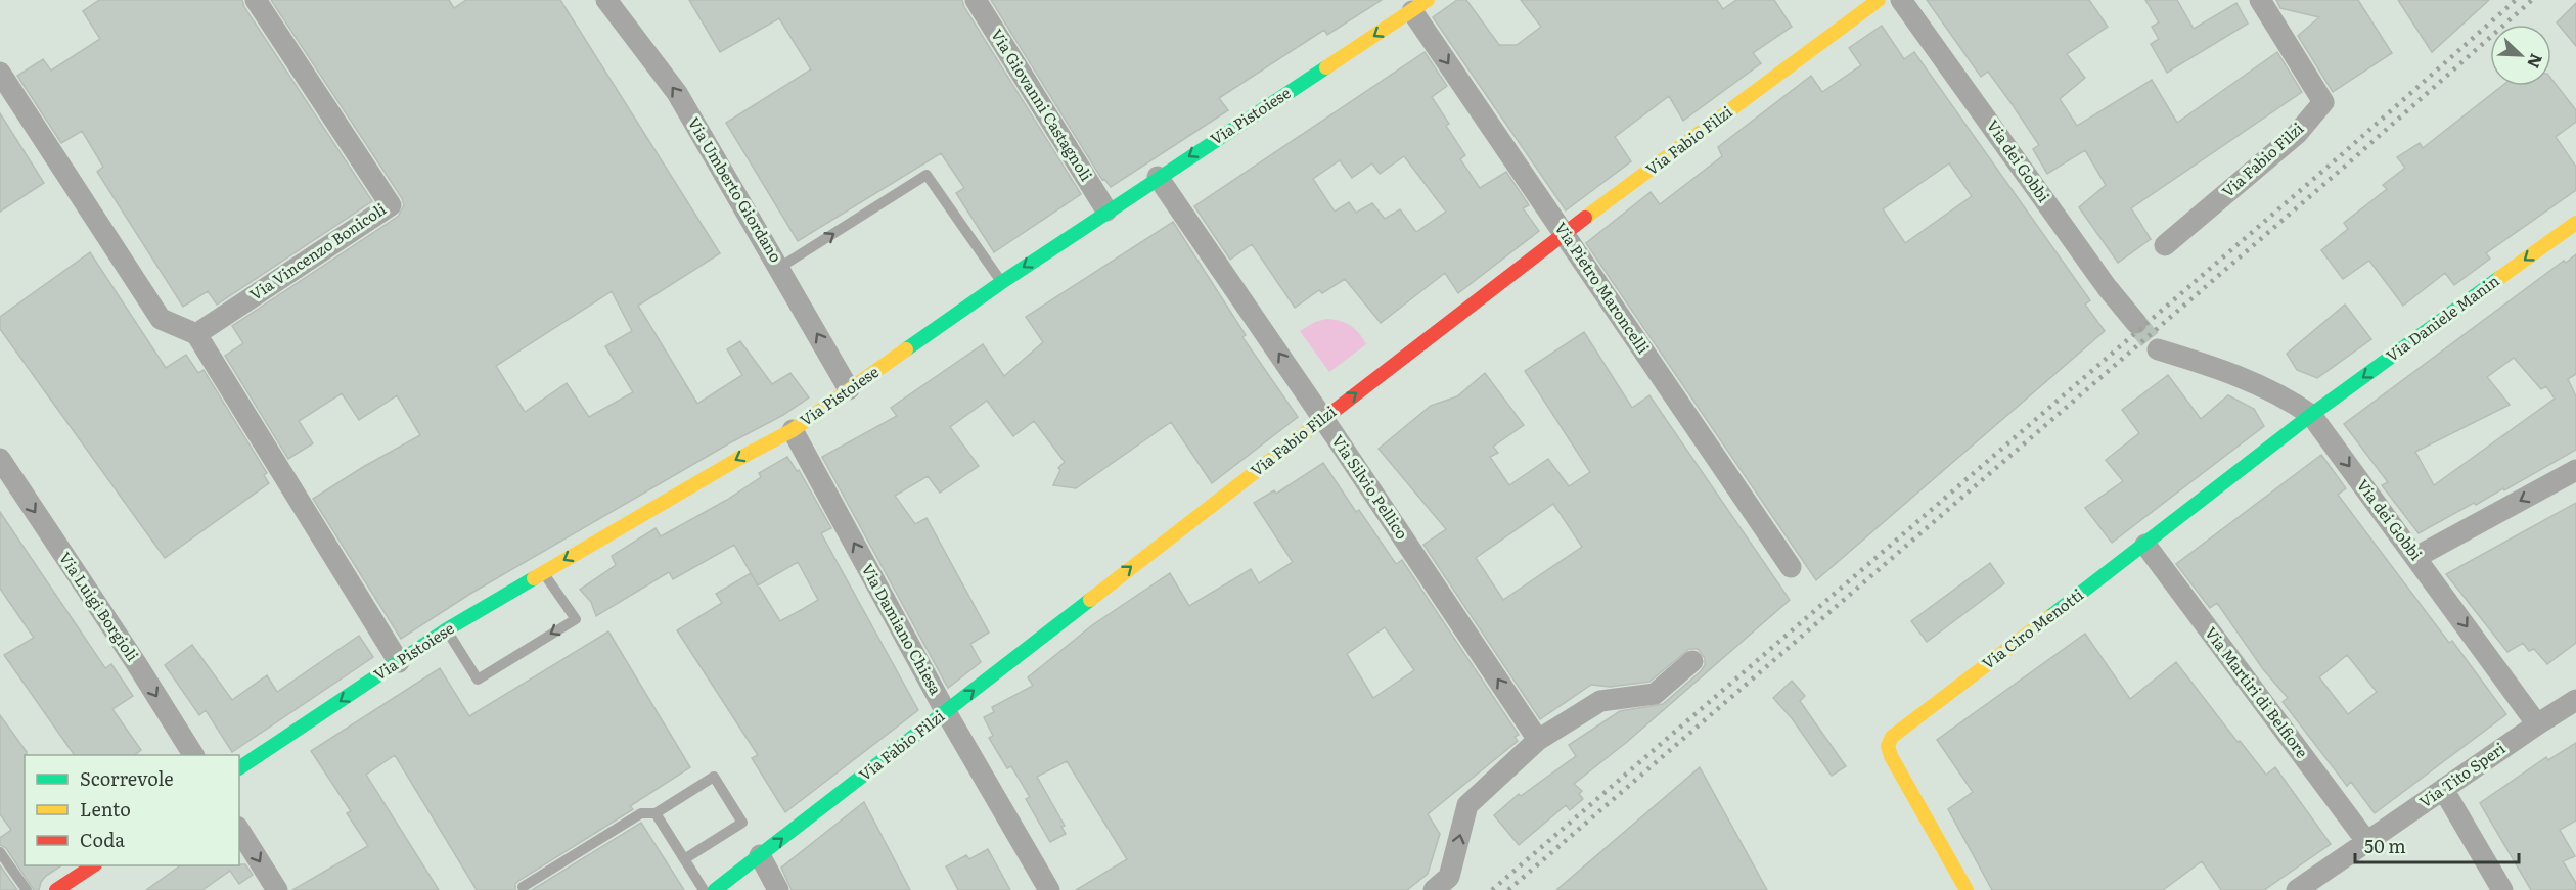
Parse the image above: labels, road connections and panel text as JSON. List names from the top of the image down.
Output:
{
  "streets": {
    "street": [
      "Via Giovanni Castagnoli",
      "Via Pistoiese",
      "Via Fabio Filzi",
      "Via dei Gobbi",
      "Via Umberto Giordano",
      "Via Vincenzo Bonicoli",
      "Via Pietro Maroncelli",
      "Via Daniele Manin",
      "Via Silvio Pellico",
      "Via Luigi Borgioli",
      "Via Damiano Chiesa",
      "Via Ciro Menotti",
      "Via Martiri di Belfiore",
      "Via Tito Speri"
    ]
  },
  "crossings": [
    ["Via Giovanni Castagnoli", "Via Pistoiese"],
    ["Via Pistoiese", "Via Umberto Giordano"],
    ["Via Pistoiese", "Via Pietro Maroncelli"],
    ["Via Pistoiese", "Via Silvio Pellico"],
    ["Via Pistoiese", "Via Damiano Chiesa"],
    ["Via Fabio Filzi", "Via Pietro Maroncelli"],
    ["Via Fabio Filzi", "Via Silvio Pellico"],
    ["Via Fabio Filzi", "Via Damiano Chiesa"],
    ["Via dei Gobbi", "Via Daniele Manin"],
    ["Via dei Gobbi", "Via Ciro Menotti"],
    ["Via dei Gobbi", "Via Tito Speri"],
    ["Via Daniele Manin", "Via Ciro Menotti"],
    ["Via Ciro Menotti", "Via Martiri di Belfiore"],
    ["Via Martiri di Belfiore", "Via Tito Speri"]
  ],
  "one_way": [
    "Via Pistoiese",
    "Via Fabio Filzi",
    "Via dei Gobbi",
    "Via Umberto Giordano",
    "Via Pietro Maroncelli",
    "Via Daniele Manin",
    "Via Silvio Pellico",
    "Via Luigi Borgioli",
    "Via Damiano Chiesa"
  ],
  "legend": ["Scorrevole", "Lento", "Coda"],
  "scale_bar": "50 m",
  "north": "bottom right"
}
